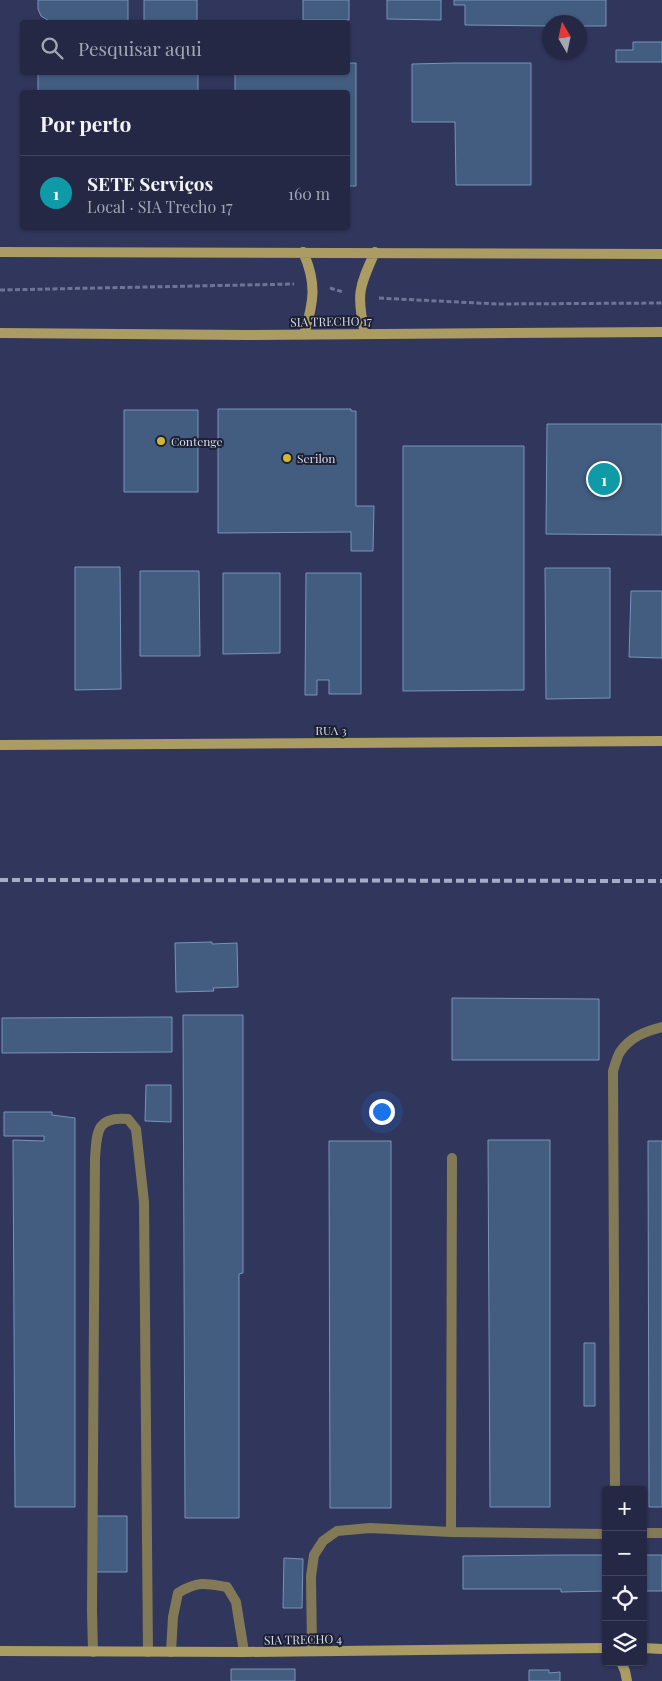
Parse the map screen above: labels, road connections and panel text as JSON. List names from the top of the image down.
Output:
{
  "streets": {
    "main road": ["SIA TRECHO 17", "RUA 3", "SIA TRECHO 4"]
  },
  "places": ["Contenge", "Serilon"],
  "north": "top",
  "page": {
    "search": "Pesquisar aqui",
    "heading": "Por perto",
    "list": [
      {
        "mark": "1",
        "name": "SETE Serviços",
        "note": "Local · SIA Trecho 17",
        "value": "160 m"
      }
    ],
    "pins": "1",
    "map_buttons": ["+", "−"]
  }
}
